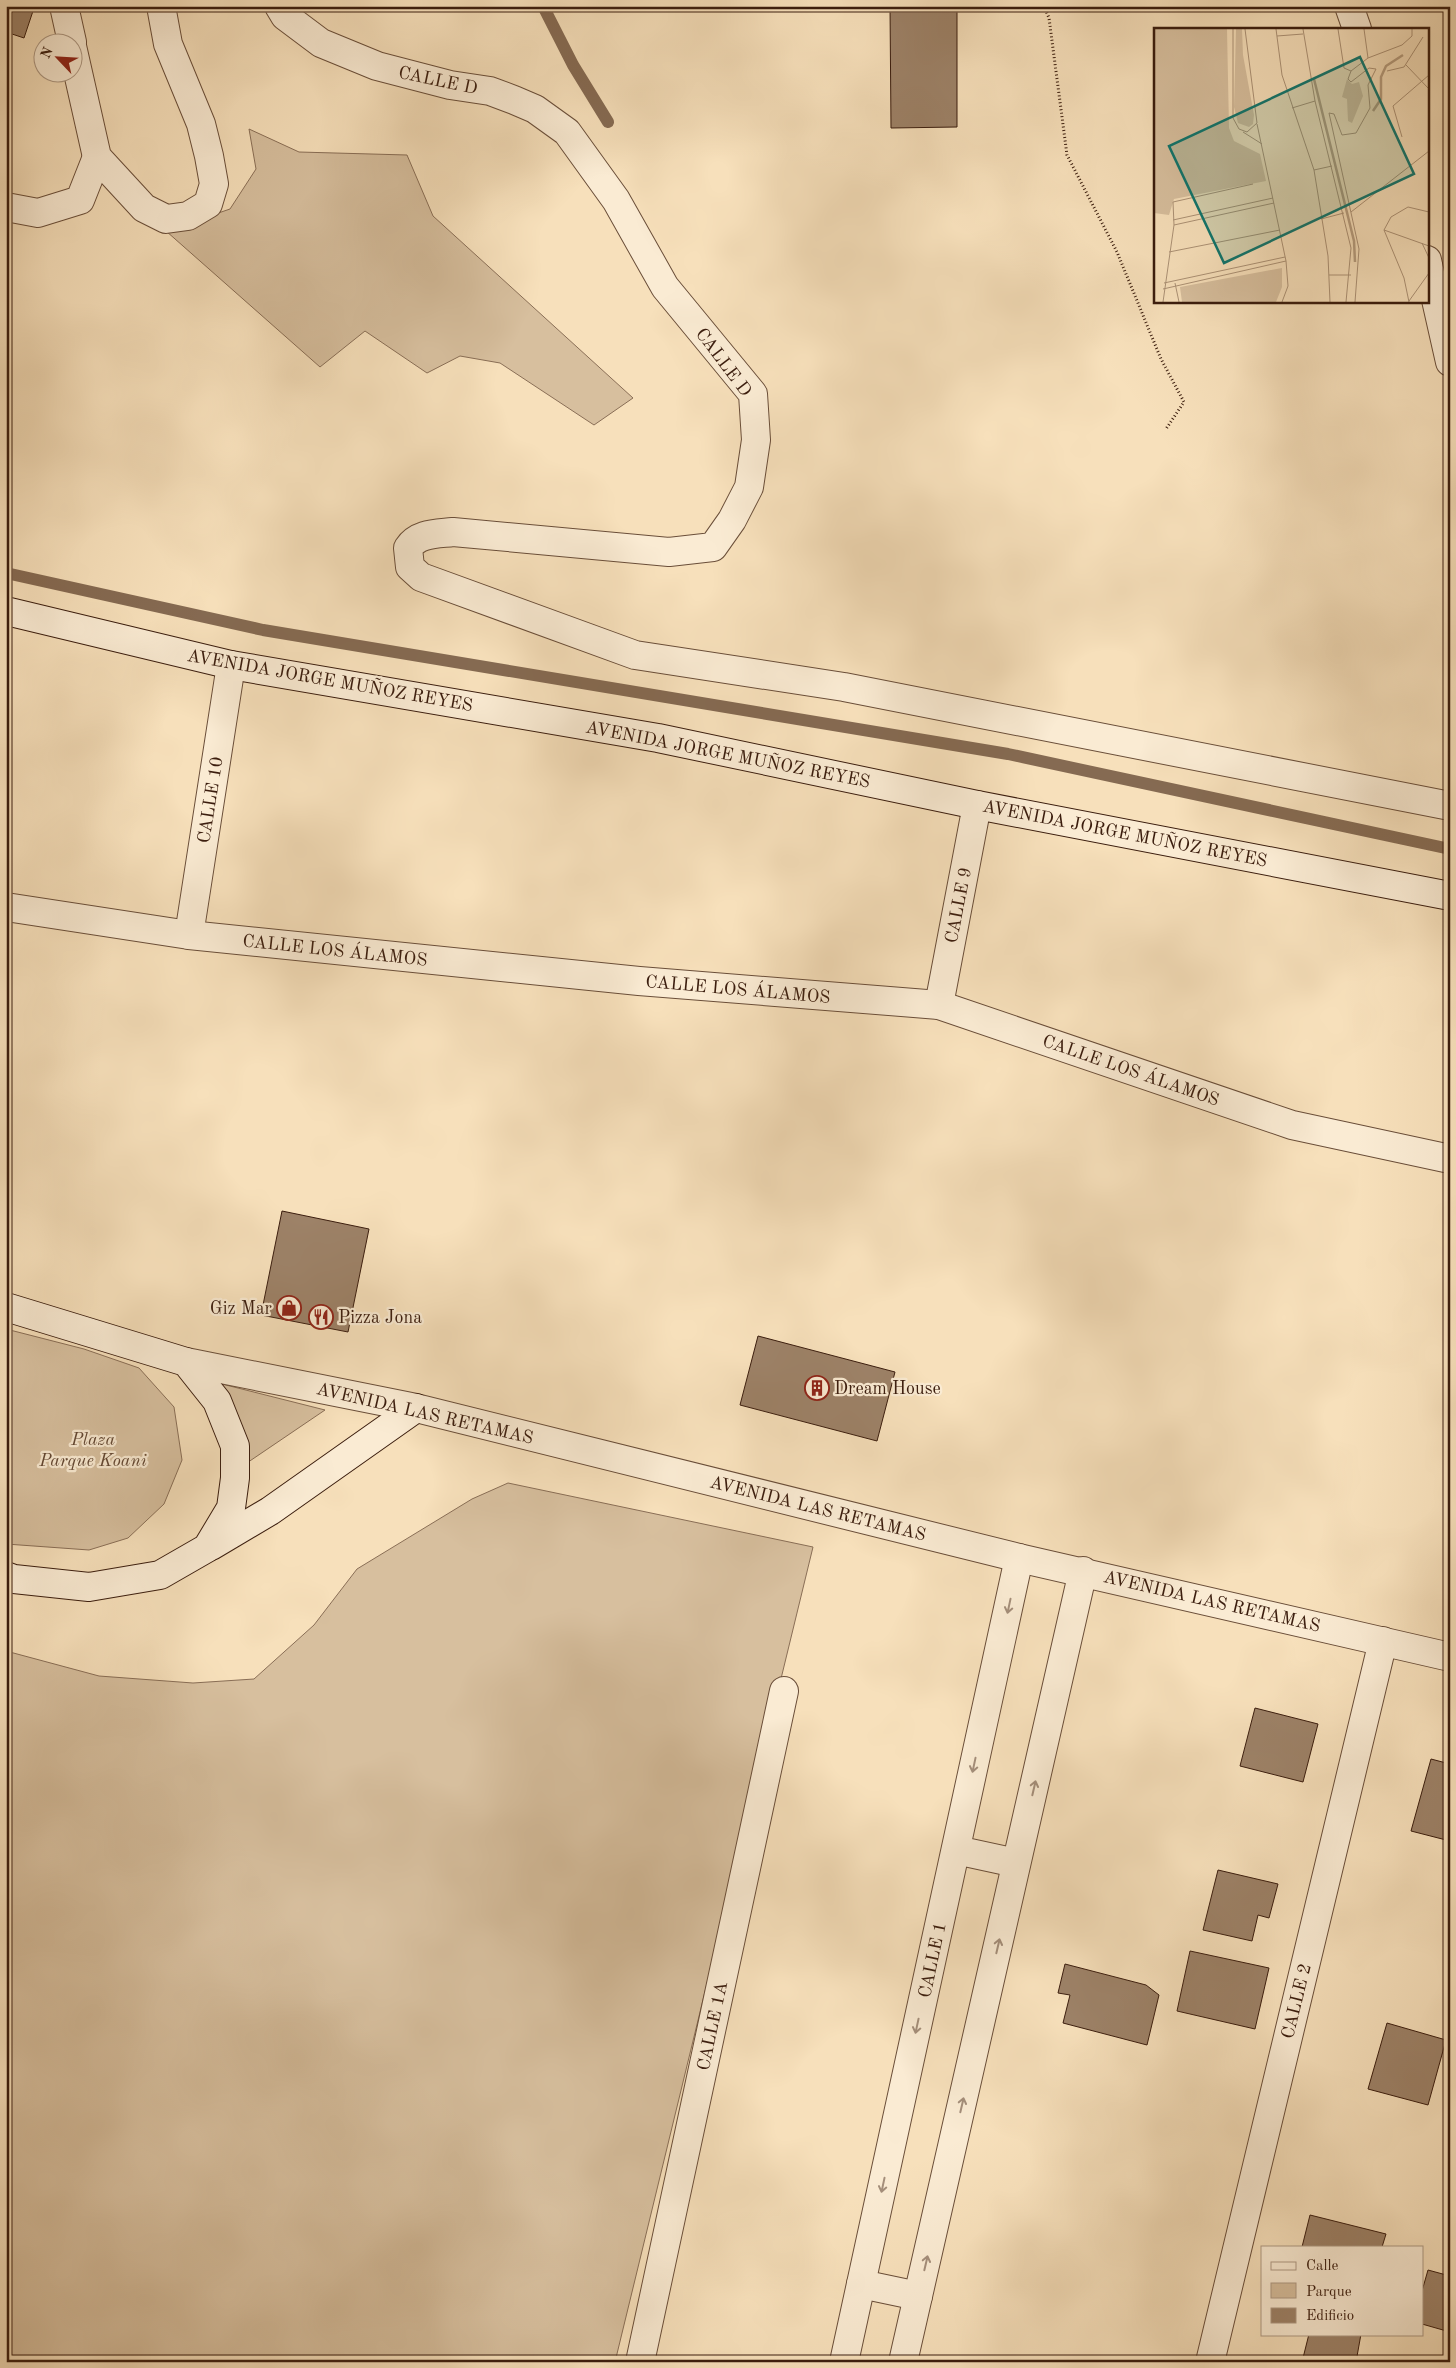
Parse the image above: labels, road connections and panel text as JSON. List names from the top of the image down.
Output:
{
  "streets": {
    "street": [
      "CALLE D",
      "AVENIDA JORGE MUÑOZ REYES",
      "CALLE 10",
      "CALLE 9",
      "CALLE LOS ÁLAMOS",
      "AVENIDA LAS RETAMAS",
      "CALLE 1",
      "CALLE 2",
      "CALLE 1A"
    ]
  },
  "crossings": [
    ["AVENIDA JORGE MUÑOZ REYES", "CALLE 10"],
    ["AVENIDA JORGE MUÑOZ REYES", "CALLE 9"],
    ["CALLE 10", "CALLE LOS ÁLAMOS"],
    ["CALLE 9", "CALLE LOS ÁLAMOS"],
    ["AVENIDA LAS RETAMAS", "CALLE 1"],
    ["AVENIDA LAS RETAMAS", "CALLE 2"]
  ],
  "parks": ["Plaza Parque Koani"],
  "places": {
    "shop": ["Giz Mar"],
    "restaurant": ["Pizza Jona"],
    "building": ["Dream House"]
  },
  "legend": ["Calle", "Parque", "Edificio"],
  "north": "top left"
}
